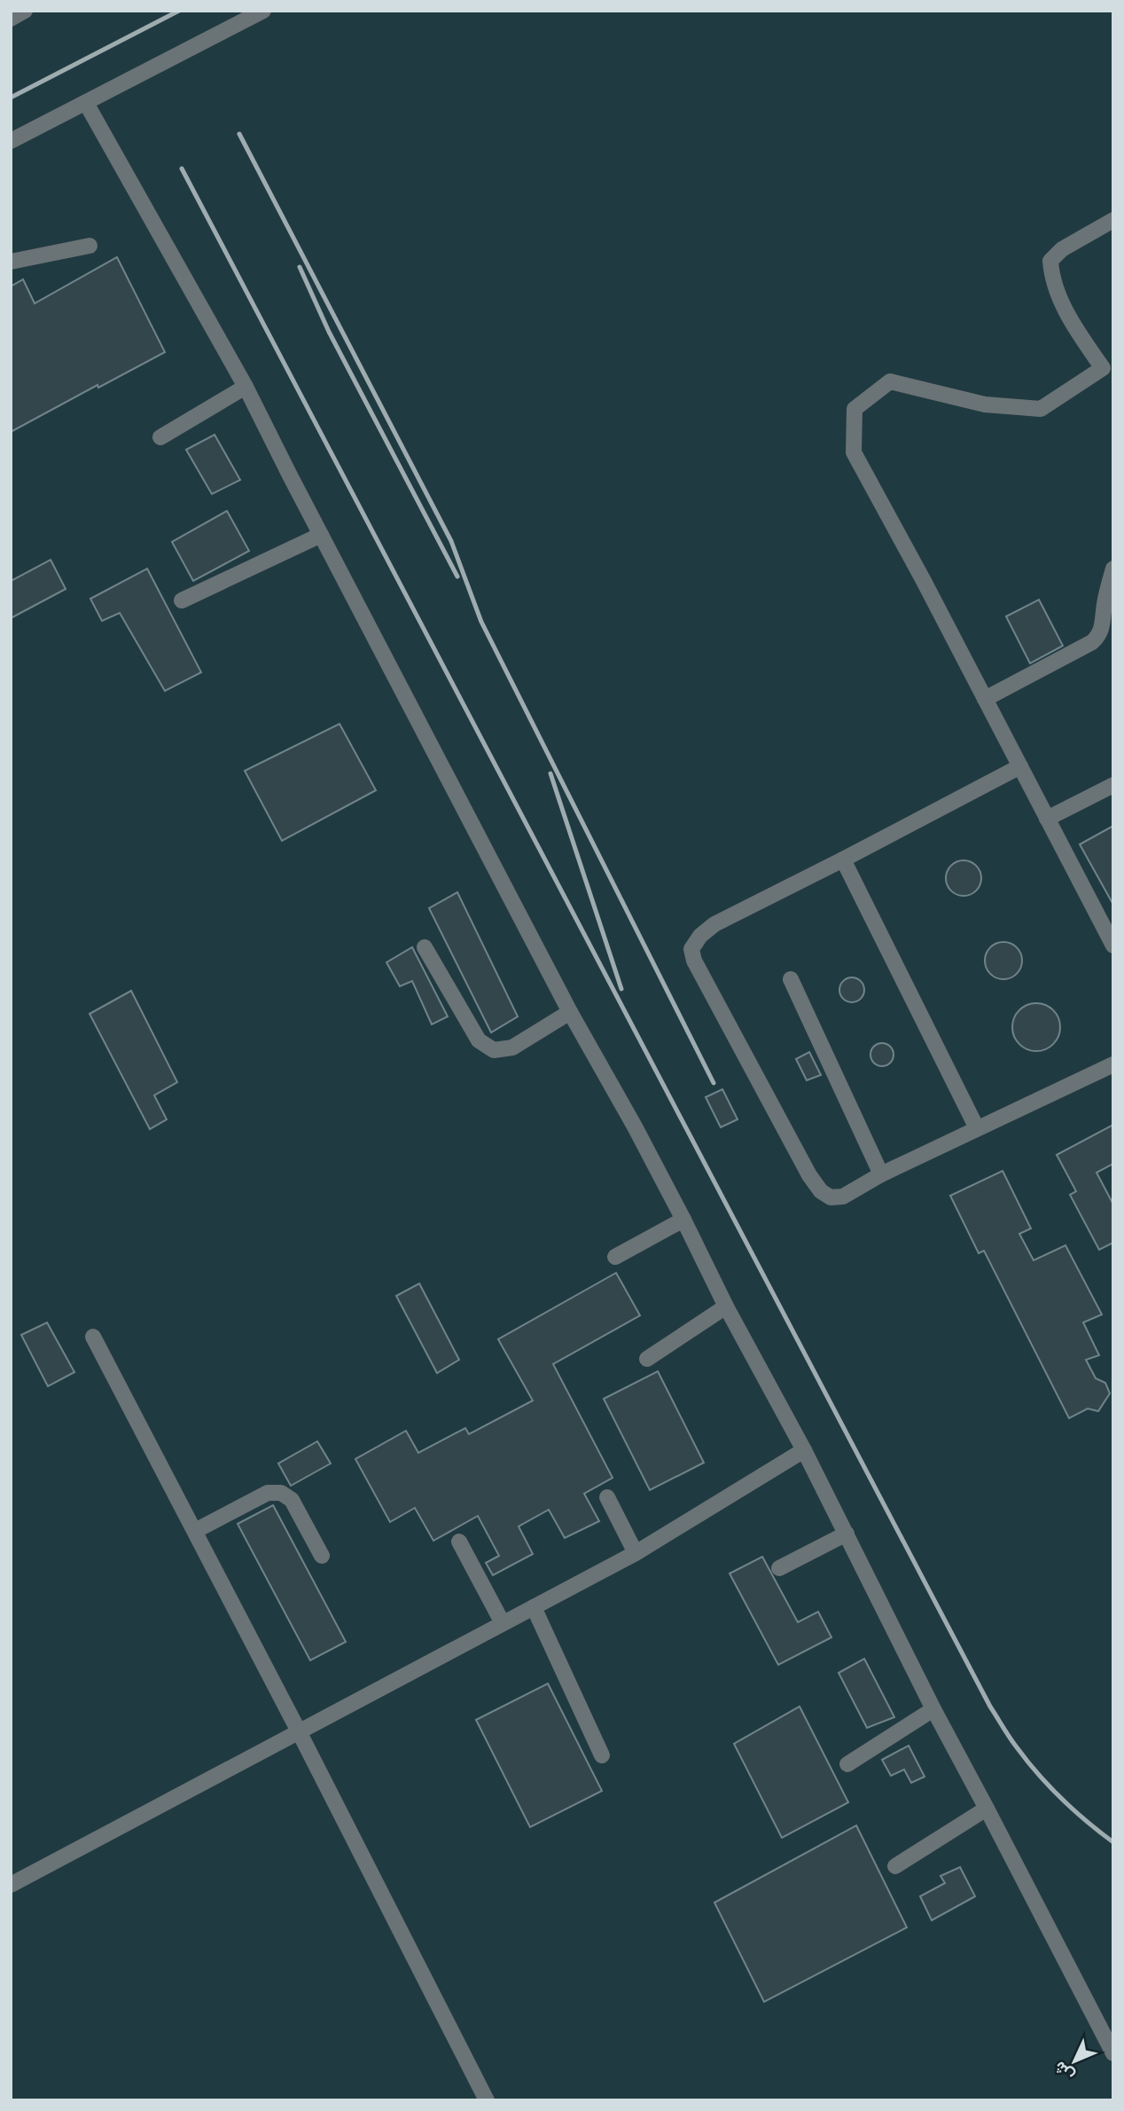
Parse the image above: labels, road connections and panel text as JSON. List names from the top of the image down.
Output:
{
  "north": "bottom left"
}
